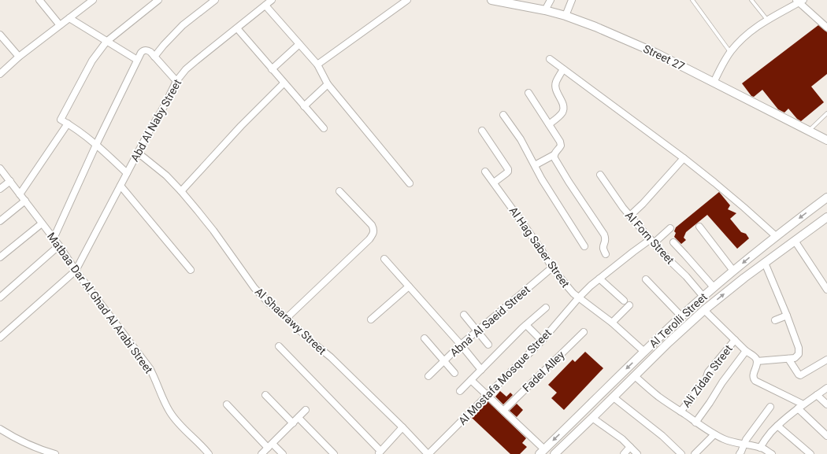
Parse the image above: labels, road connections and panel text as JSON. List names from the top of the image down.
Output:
{
  "streets": {
    "street": [
      "Street 27",
      "Abd Al Naby Street",
      "Al Forn Street",
      "Al Hag Saber Street",
      "Matbaa Dar Al Ghad Al Arabi Street",
      "Al Terolli Street",
      "Al Shaarawy Street",
      "Abna' Al Saeid Street",
      "Fadel Alley",
      "Ali Zidan Street",
      "Al Mostafa Mosque Street"
    ]
  },
  "crossings": [
    ["Abd Al Naby Street", "Matbaa Dar Al Ghad Al Arabi Street"],
    ["Abd Al Naby Street", "Al Shaarawy Street"],
    ["Al Forn Street", "Al Terolli Street"],
    ["Al Forn Street", "Al Mostafa Mosque Street"],
    ["Al Hag Saber Street", "Al Terolli Street"],
    ["Al Hag Saber Street", "Abna' Al Saeid Street"],
    ["Al Hag Saber Street", "Al Mostafa Mosque Street"],
    ["Al Shaarawy Street", "Al Mostafa Mosque Street"]
  ]
}
